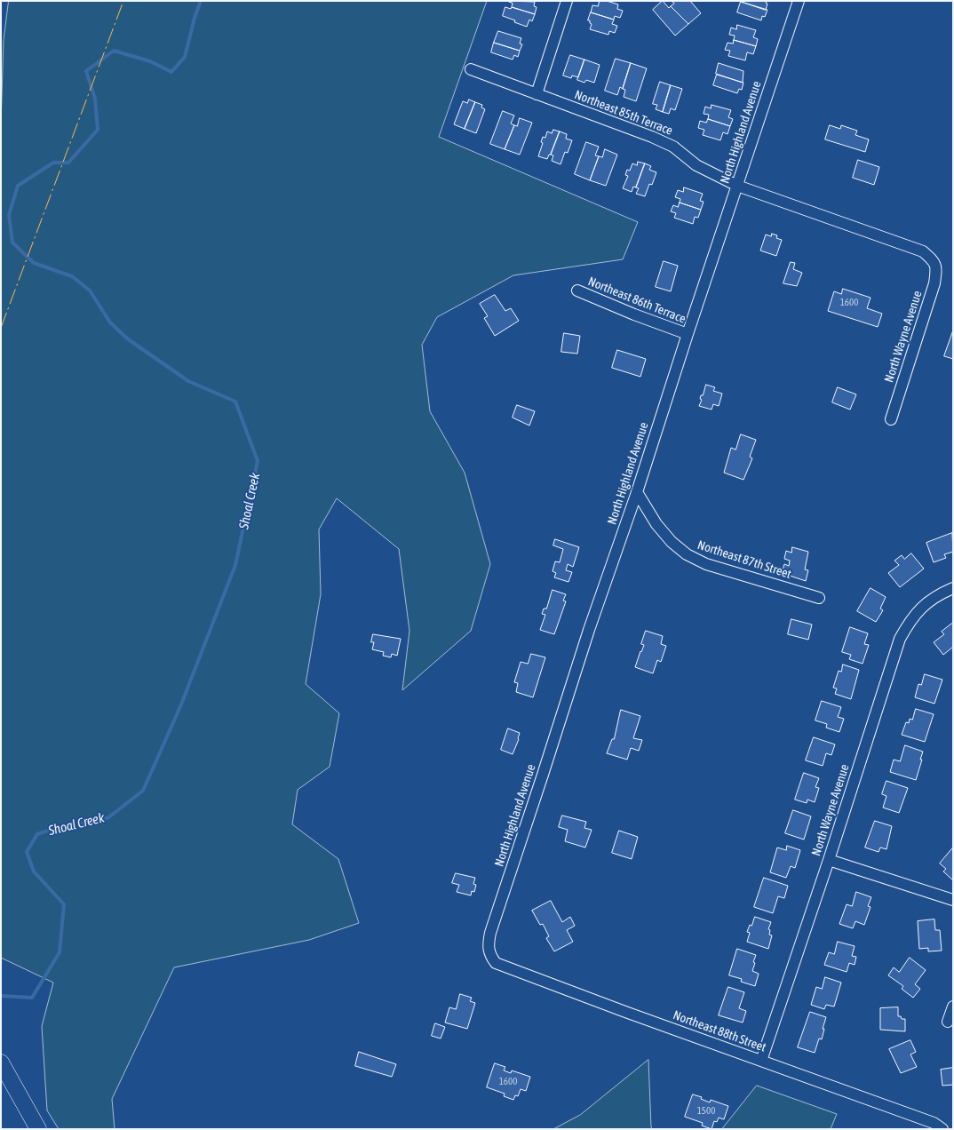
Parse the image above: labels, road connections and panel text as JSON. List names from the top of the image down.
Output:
{
  "streets": {
    "street": [
      "Northeast 85th Terrace",
      "North Highland Avenue",
      "Northeast 86th Terrace",
      "North Wayne Avenue",
      "Northeast 87th Street",
      "Northeast 88th Street"
    ]
  },
  "crossings": [
    ["Northeast 85th Terrace", "North Highland Avenue"],
    ["Northeast 85th Terrace", "North Wayne Avenue"],
    ["North Highland Avenue", "Northeast 86th Terrace"],
    ["North Highland Avenue", "Northeast 87th Street"],
    ["North Highland Avenue", "Northeast 88th Street"],
    ["North Wayne Avenue", "Northeast 88th Street"]
  ],
  "water": ["Shoal Creek"],
  "house_numbers": ["1600", "1600", "1500"]
}
